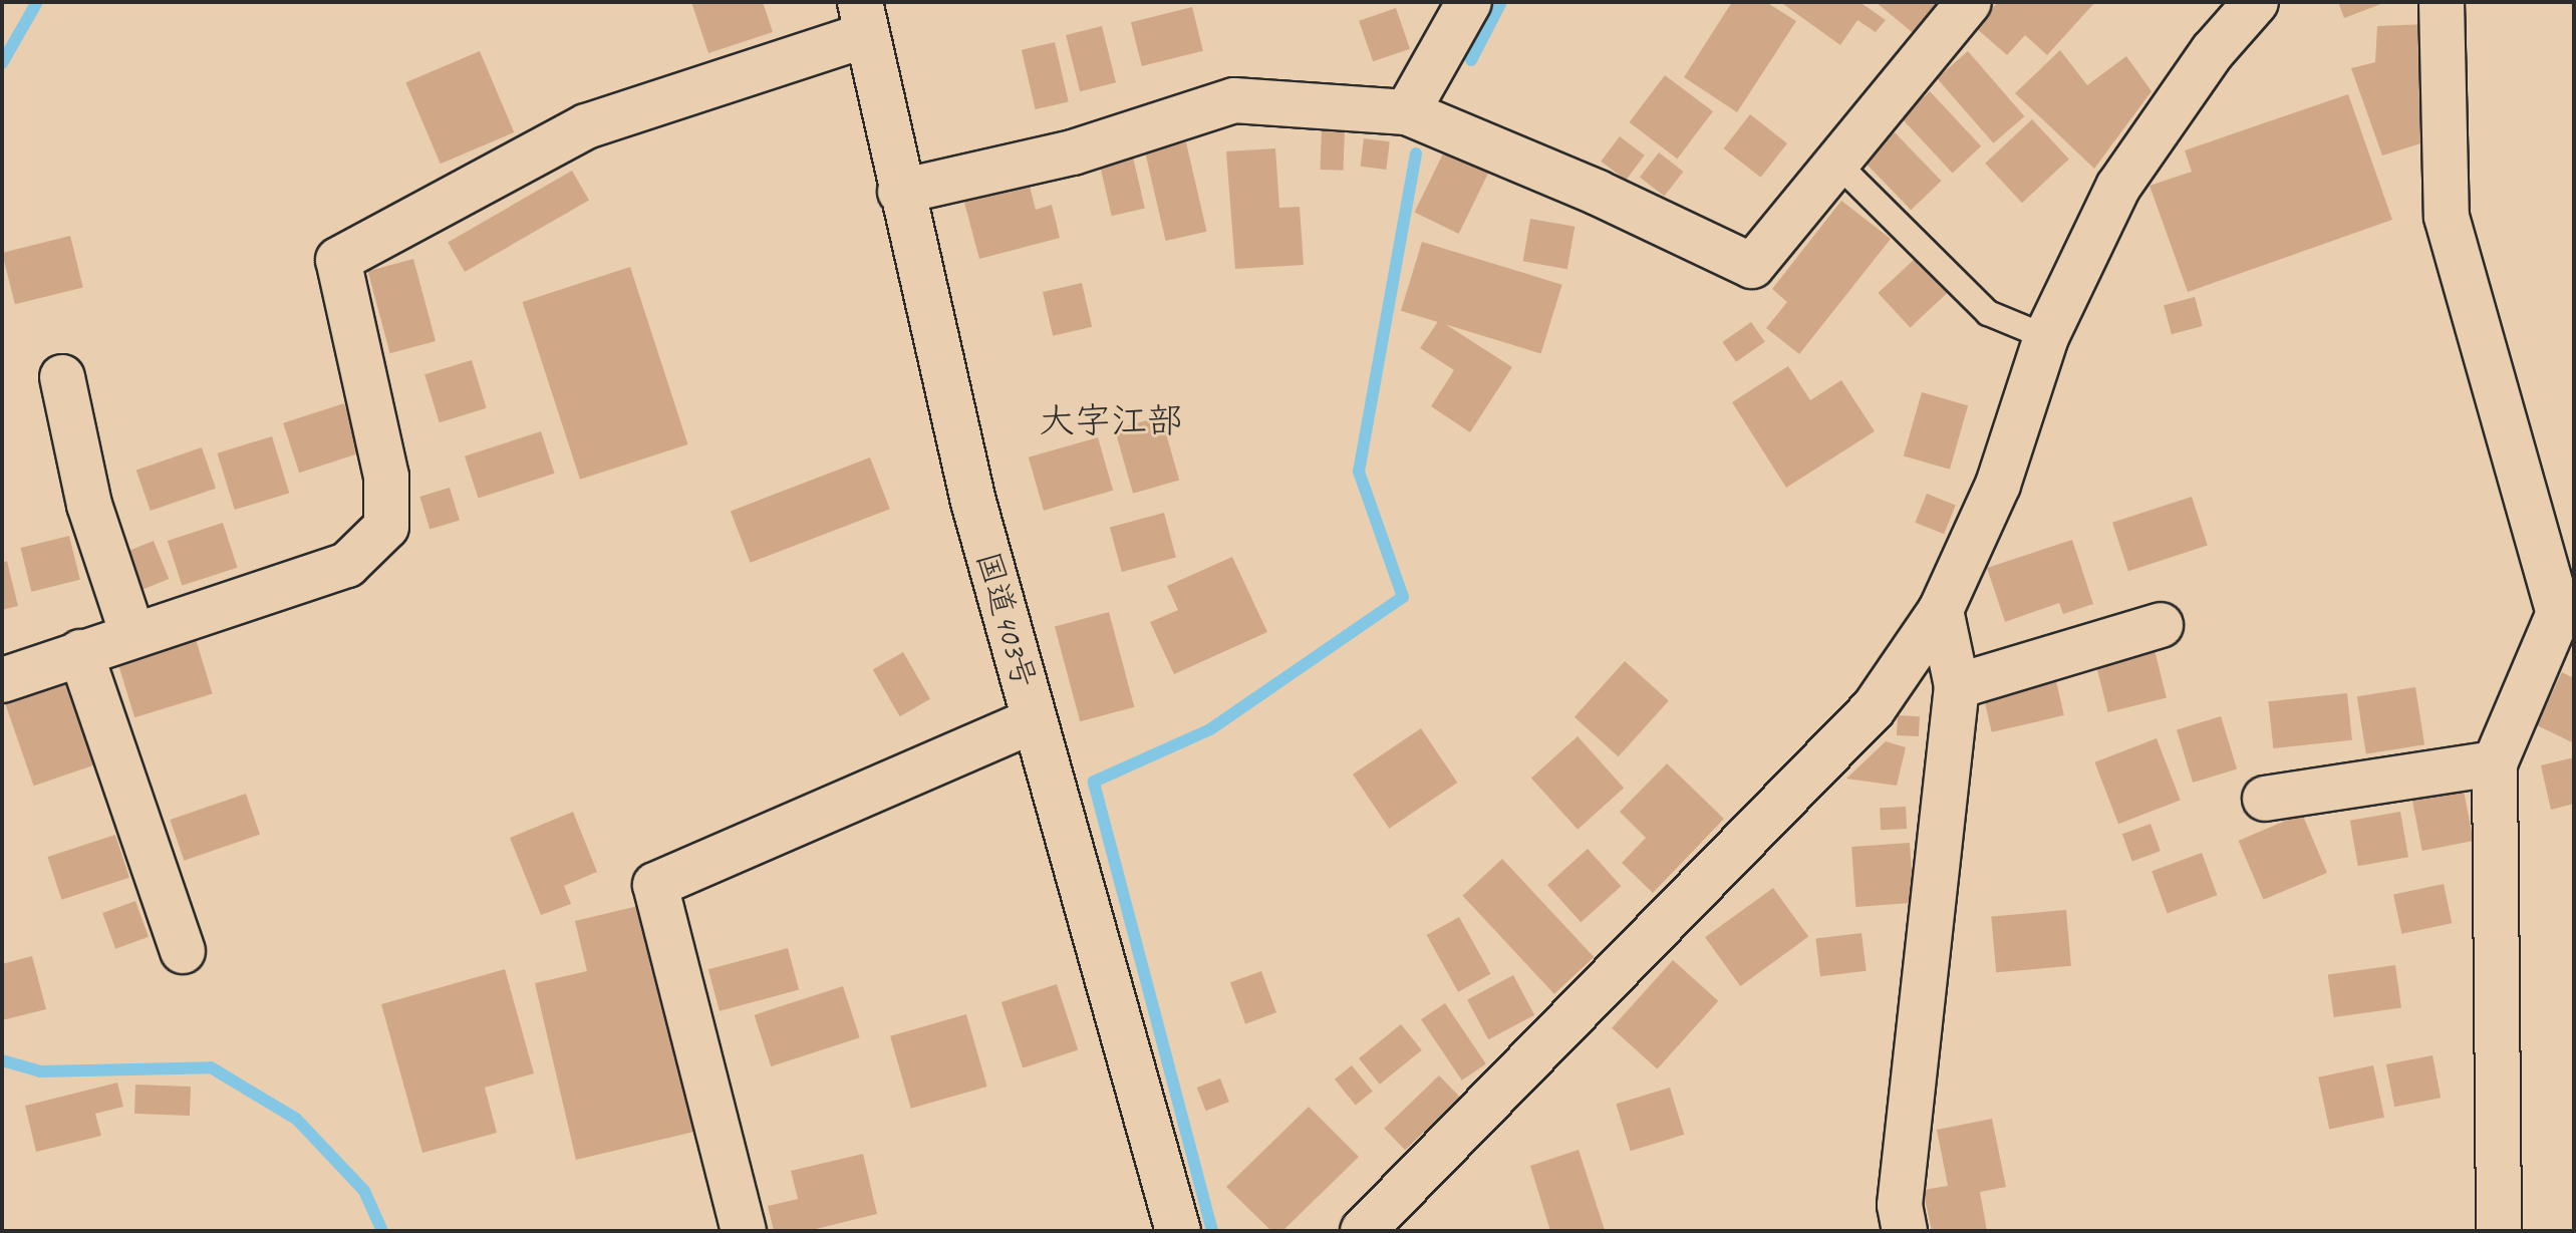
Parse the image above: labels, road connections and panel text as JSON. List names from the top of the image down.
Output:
{
  "streets": {
    "main road": ["国道403号"]
  },
  "districts": ["大字江部"]
}
